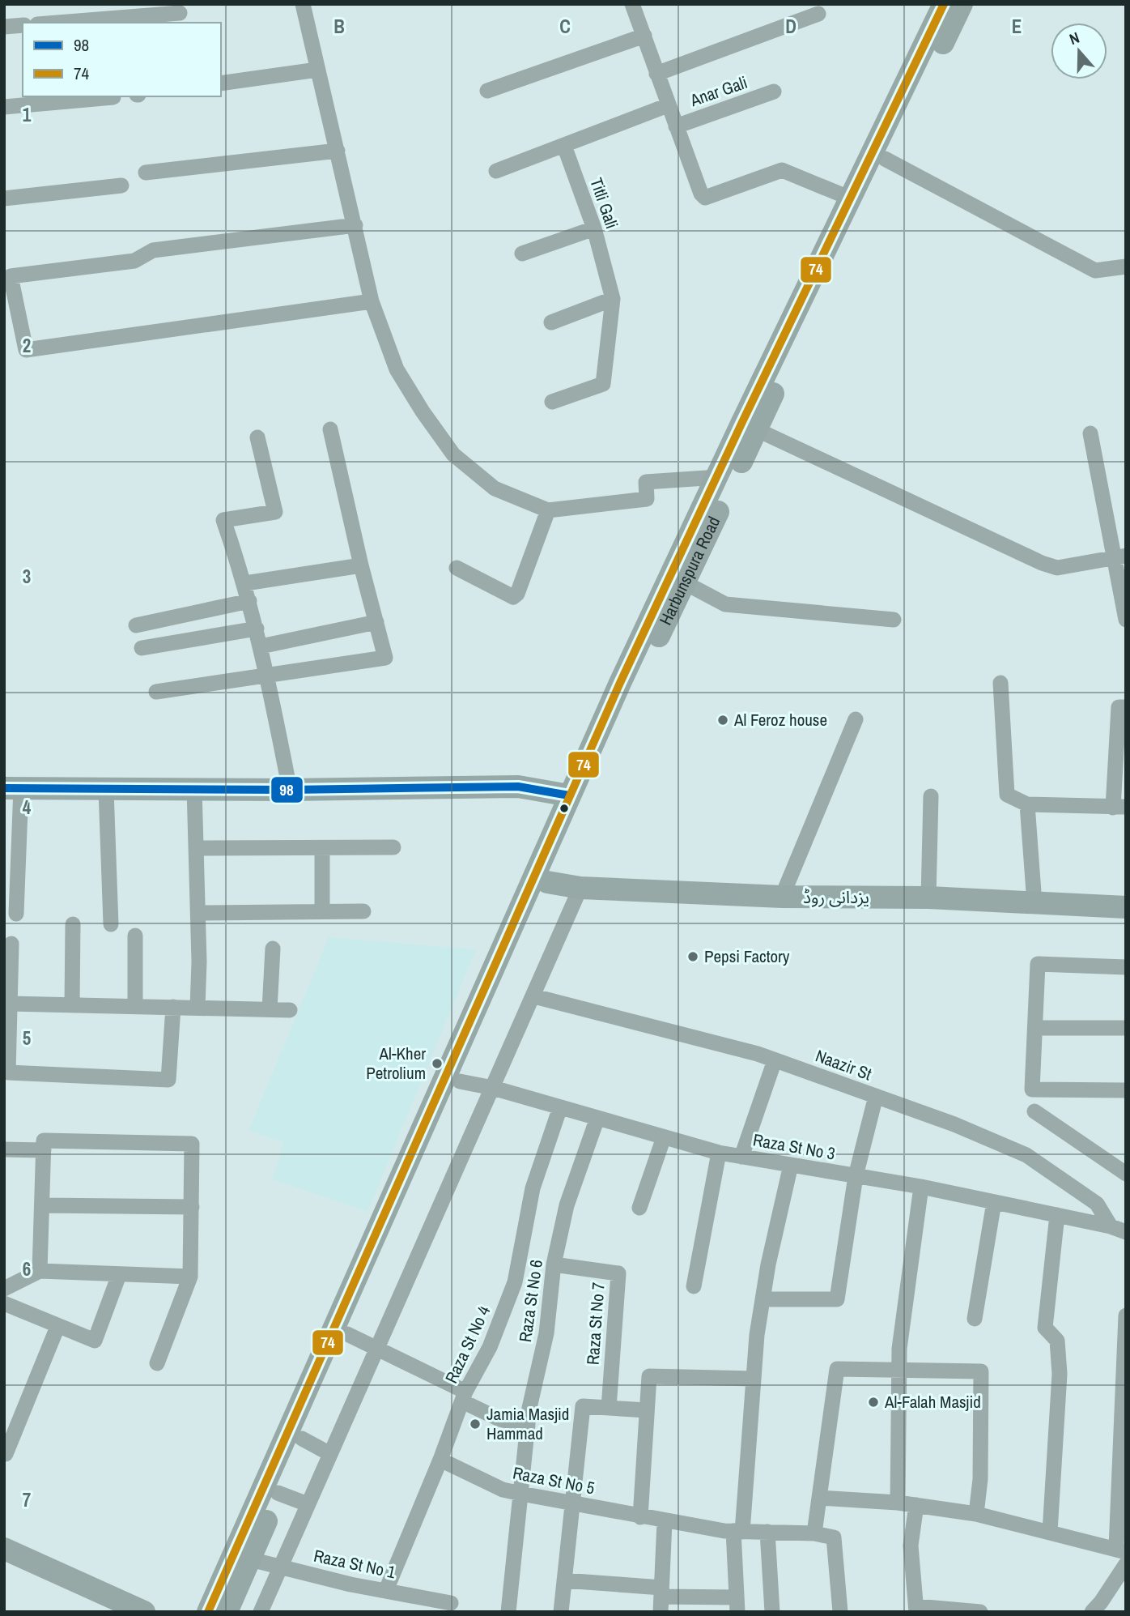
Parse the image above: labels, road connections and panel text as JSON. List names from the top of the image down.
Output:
{
  "streets": {
    "main road": ["Harbunspura Road", "یزدانی روڈ"],
    "street": [
      "Anar Gali",
      "Titli Gali",
      "Naazir St",
      "Raza St No 3",
      "Raza St No 6",
      "Raza St No 7",
      "Raza St No 4",
      "Raza St No 5",
      "Raza St No 1"
    ]
  },
  "crossings": [
    ["Harbunspura Road", "یزدانی روڈ"],
    ["Harbunspura Road", "Raza St No 3"],
    ["Harbunspura Road", "Raza St No 1"],
    ["Naazir St", "Raza St No 3"],
    ["Raza St No 3", "Raza St No 6"],
    ["Raza St No 3", "Raza St No 4"],
    ["Raza St No 6", "Raza St No 7"],
    ["Raza St No 6", "Raza St No 5"],
    ["Raza St No 4", "Raza St No 5"],
    ["Raza St No 4", "Raza St No 1"]
  ],
  "places": [
    "Al Feroz house",
    "Pepsi Factory",
    "Al-Kher Petrolium",
    "Al-Falah Masjid",
    "Jamia Masjid Hammad"
  ],
  "lines": ["transit line 74", "transit line 98"],
  "legend": ["98", "74"],
  "north": "top",
  "grid": {
    "columns": [
      "B",
      "C",
      "D",
      "E"
    ],
    "rows": [
      "1",
      "2",
      "3",
      "4",
      "5",
      "6",
      "7"
    ]
  }
}
